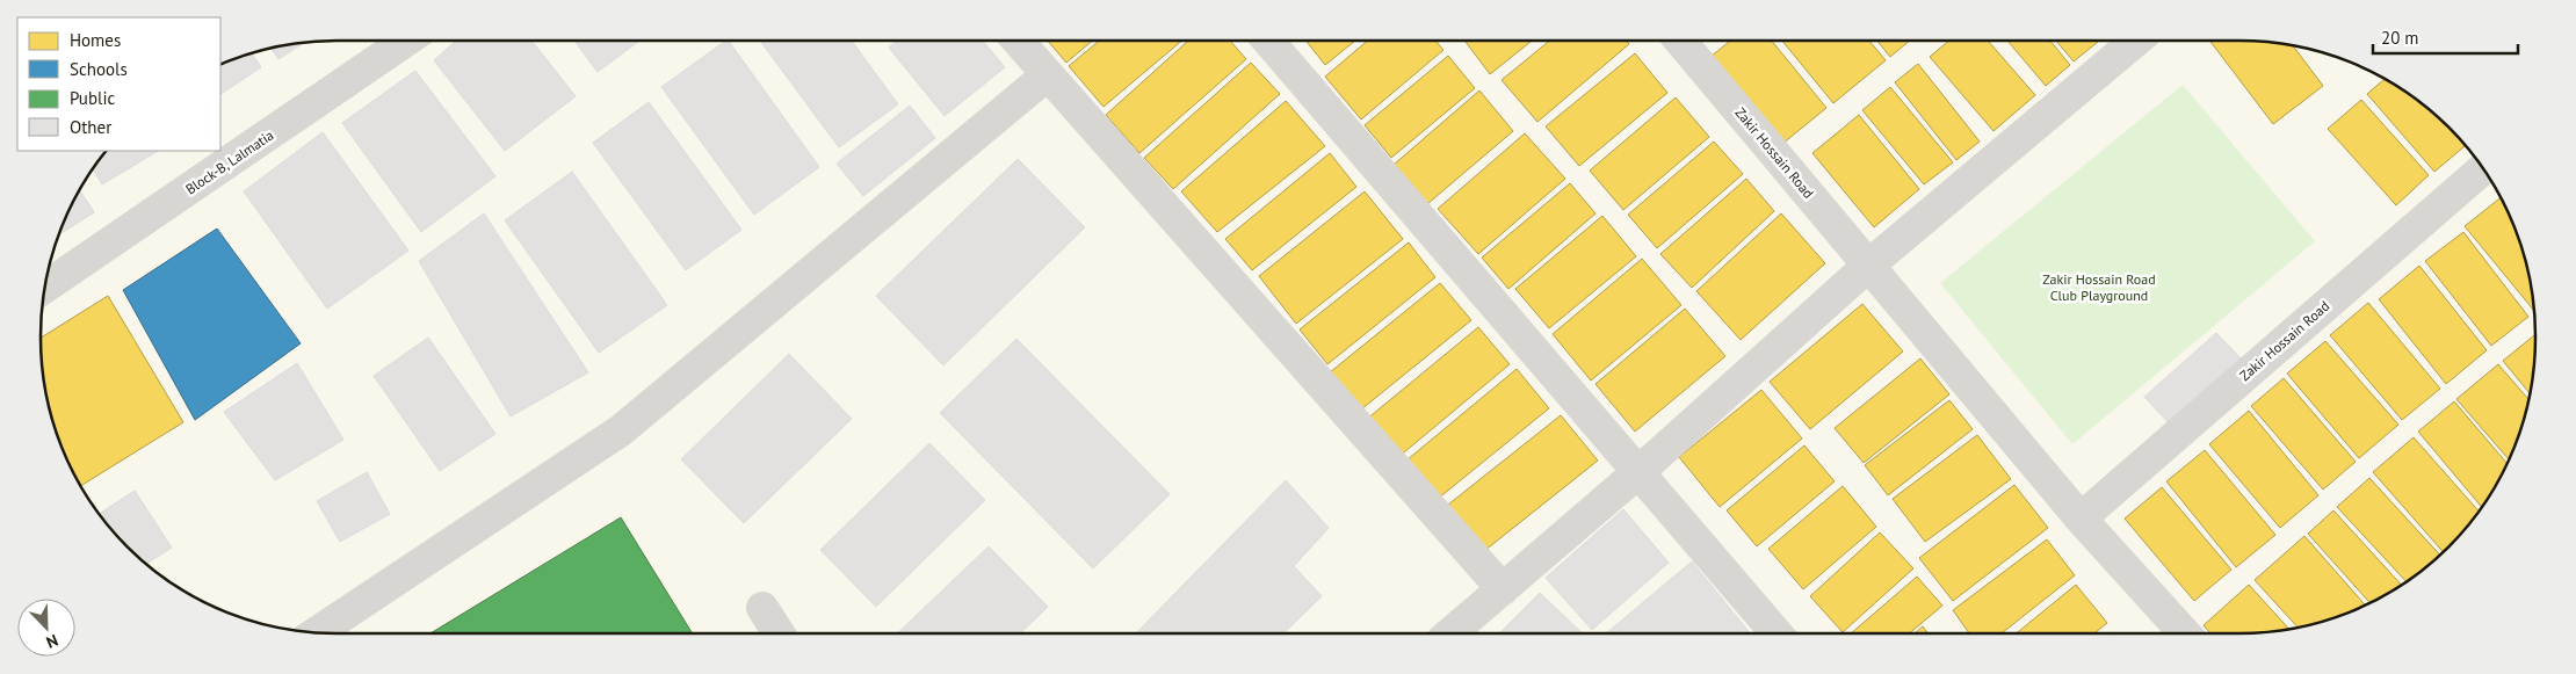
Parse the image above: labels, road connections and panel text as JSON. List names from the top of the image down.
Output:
{
  "streets": {
    "street": ["Zakir Hossain Road", "Block-B, Lalmatia"]
  },
  "parks": ["Zakir Hossain Road Club Playground"],
  "legend": [
    "Homes",
    "Schools",
    "Public",
    "Other"
  ],
  "scale_bar": "20 m",
  "north": "bottom right"
}
